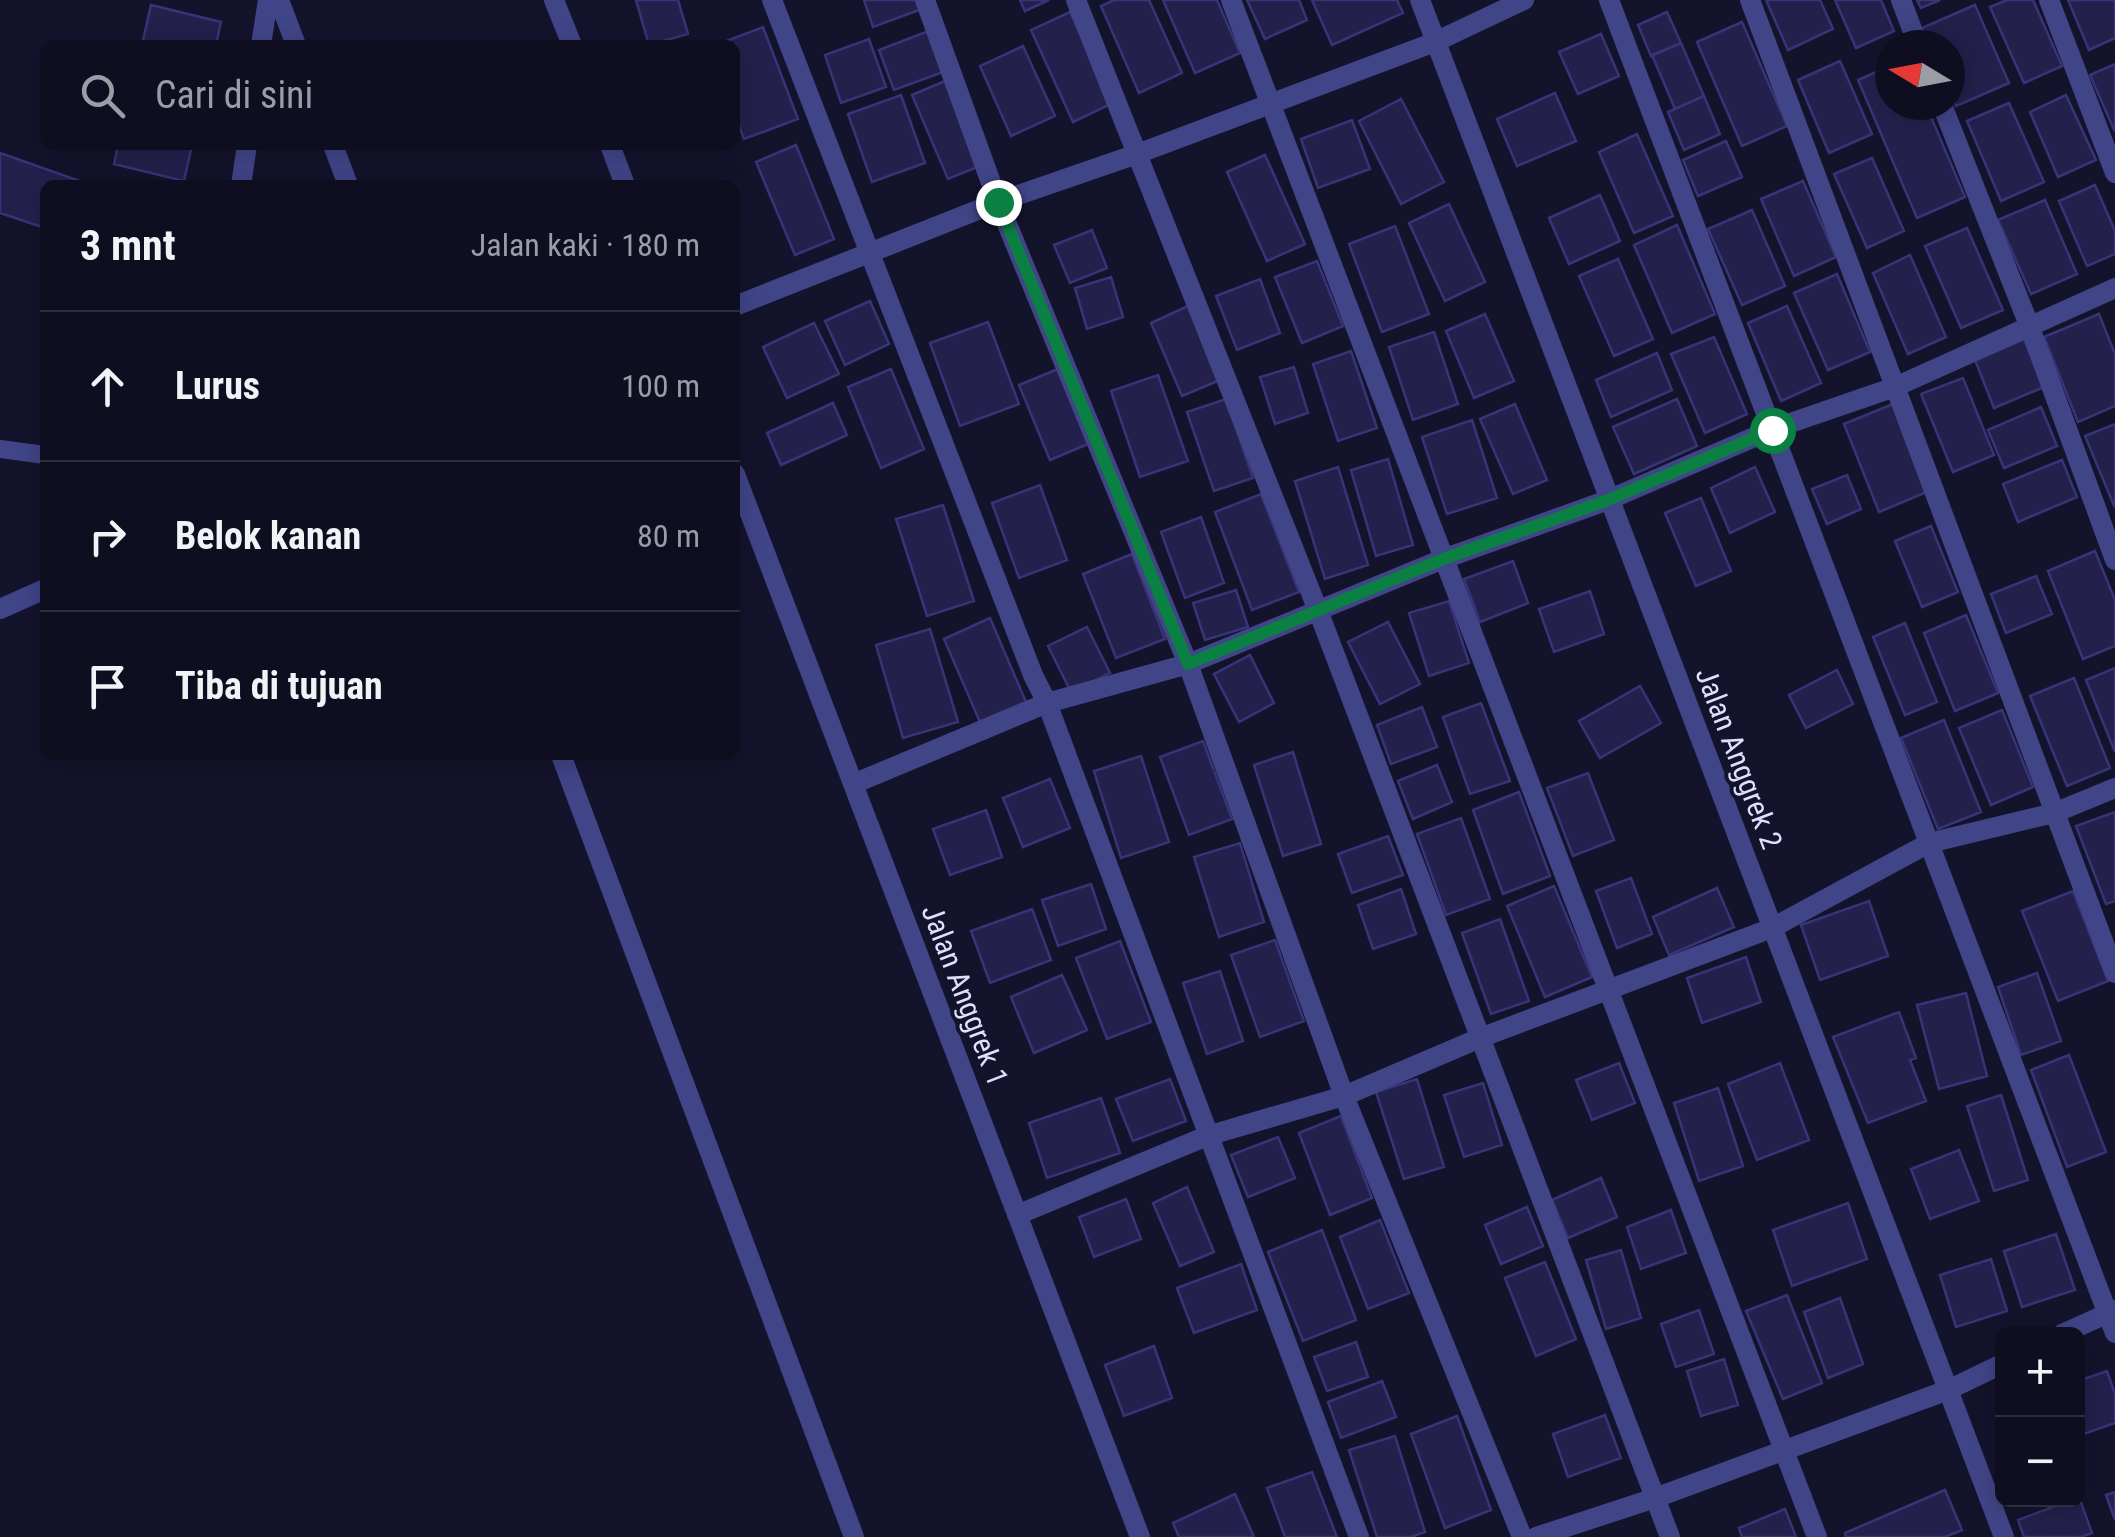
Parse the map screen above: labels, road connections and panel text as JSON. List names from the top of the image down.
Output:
{
  "streets": {
    "street": ["Jalan Anggrek 2", "Jalan Anggrek 1"]
  },
  "north": "left",
  "page": {
    "search": "Cari di sini",
    "heading": ["3 mnt", "Jalan kaki · 180 m"],
    "list": [
      ["Lurus", "100 m"],
      ["Belok kanan", "80 m"],
      "Tiba di tujuan"
    ],
    "map_buttons": ["+", "−"]
  }
}
